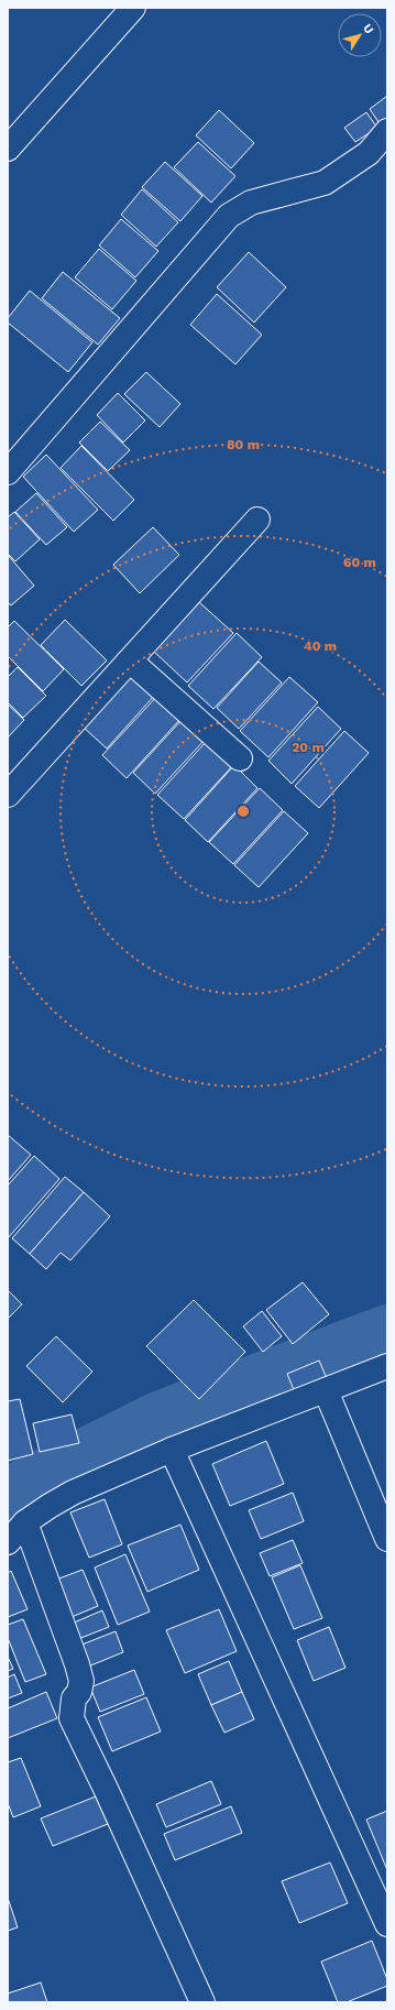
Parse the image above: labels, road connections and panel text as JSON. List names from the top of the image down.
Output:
{
  "north": "top right",
  "rings": [
    "80 m",
    "60 m",
    "40 m",
    "20 m"
  ]
}
